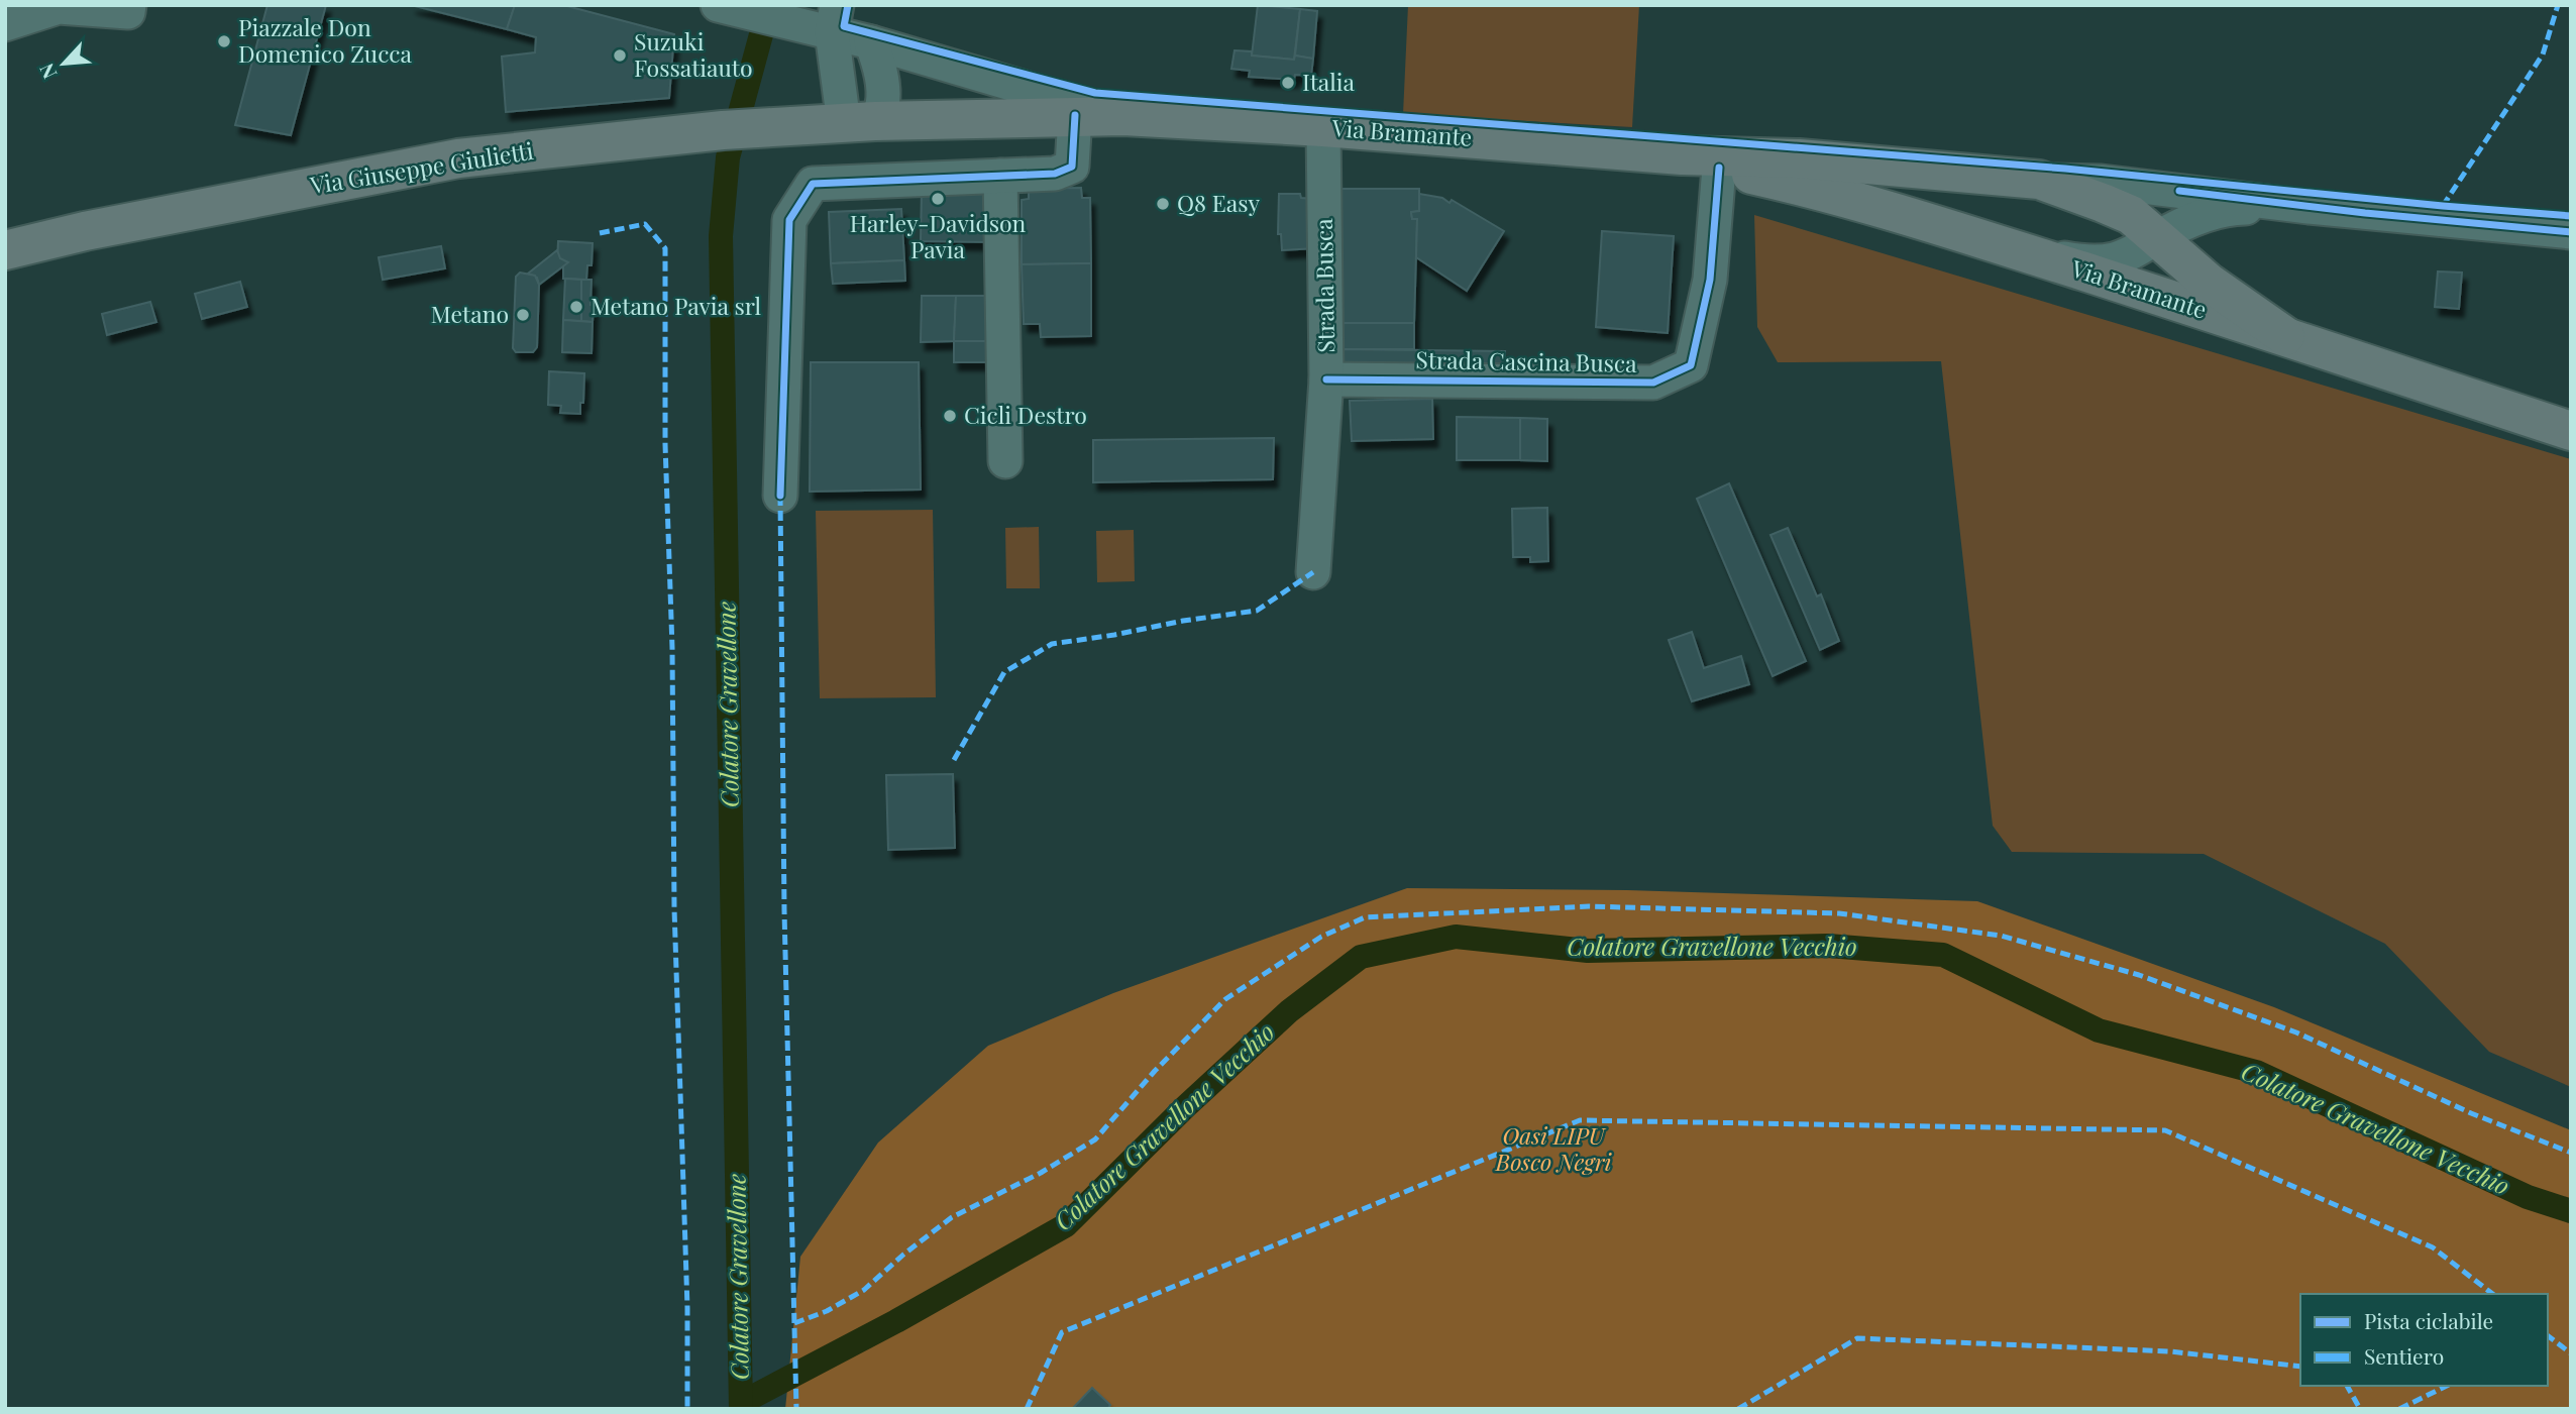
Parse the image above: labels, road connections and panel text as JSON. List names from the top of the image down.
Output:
{
  "streets": {
    "main road": ["Via Bramante", "Via Giuseppe Giulietti"],
    "street": ["Strada Busca", "Strada Cascina Busca"]
  },
  "crossings": [
    ["Via Bramante", "Via Giuseppe Giulietti"],
    ["Via Bramante", "Strada Busca"],
    ["Via Bramante", "Strada Cascina Busca"],
    ["Strada Busca", "Strada Cascina Busca"]
  ],
  "water": ["Colatore Gravellone", "Colatore Gravellone Vecchio"],
  "parks": ["Oasi LIPU Bosco Negri"],
  "places": [
    "Piazzale Don Domenico Zucca",
    "Suzuki Fossatiauto",
    "Italia",
    "Harley-Davidson Pavia",
    "Q8 Easy",
    "Metano Pavia srl",
    "Metano",
    "Cicli Destro"
  ],
  "legend": ["Pista ciclabile", "Sentiero"],
  "north": "bottom left"
}
